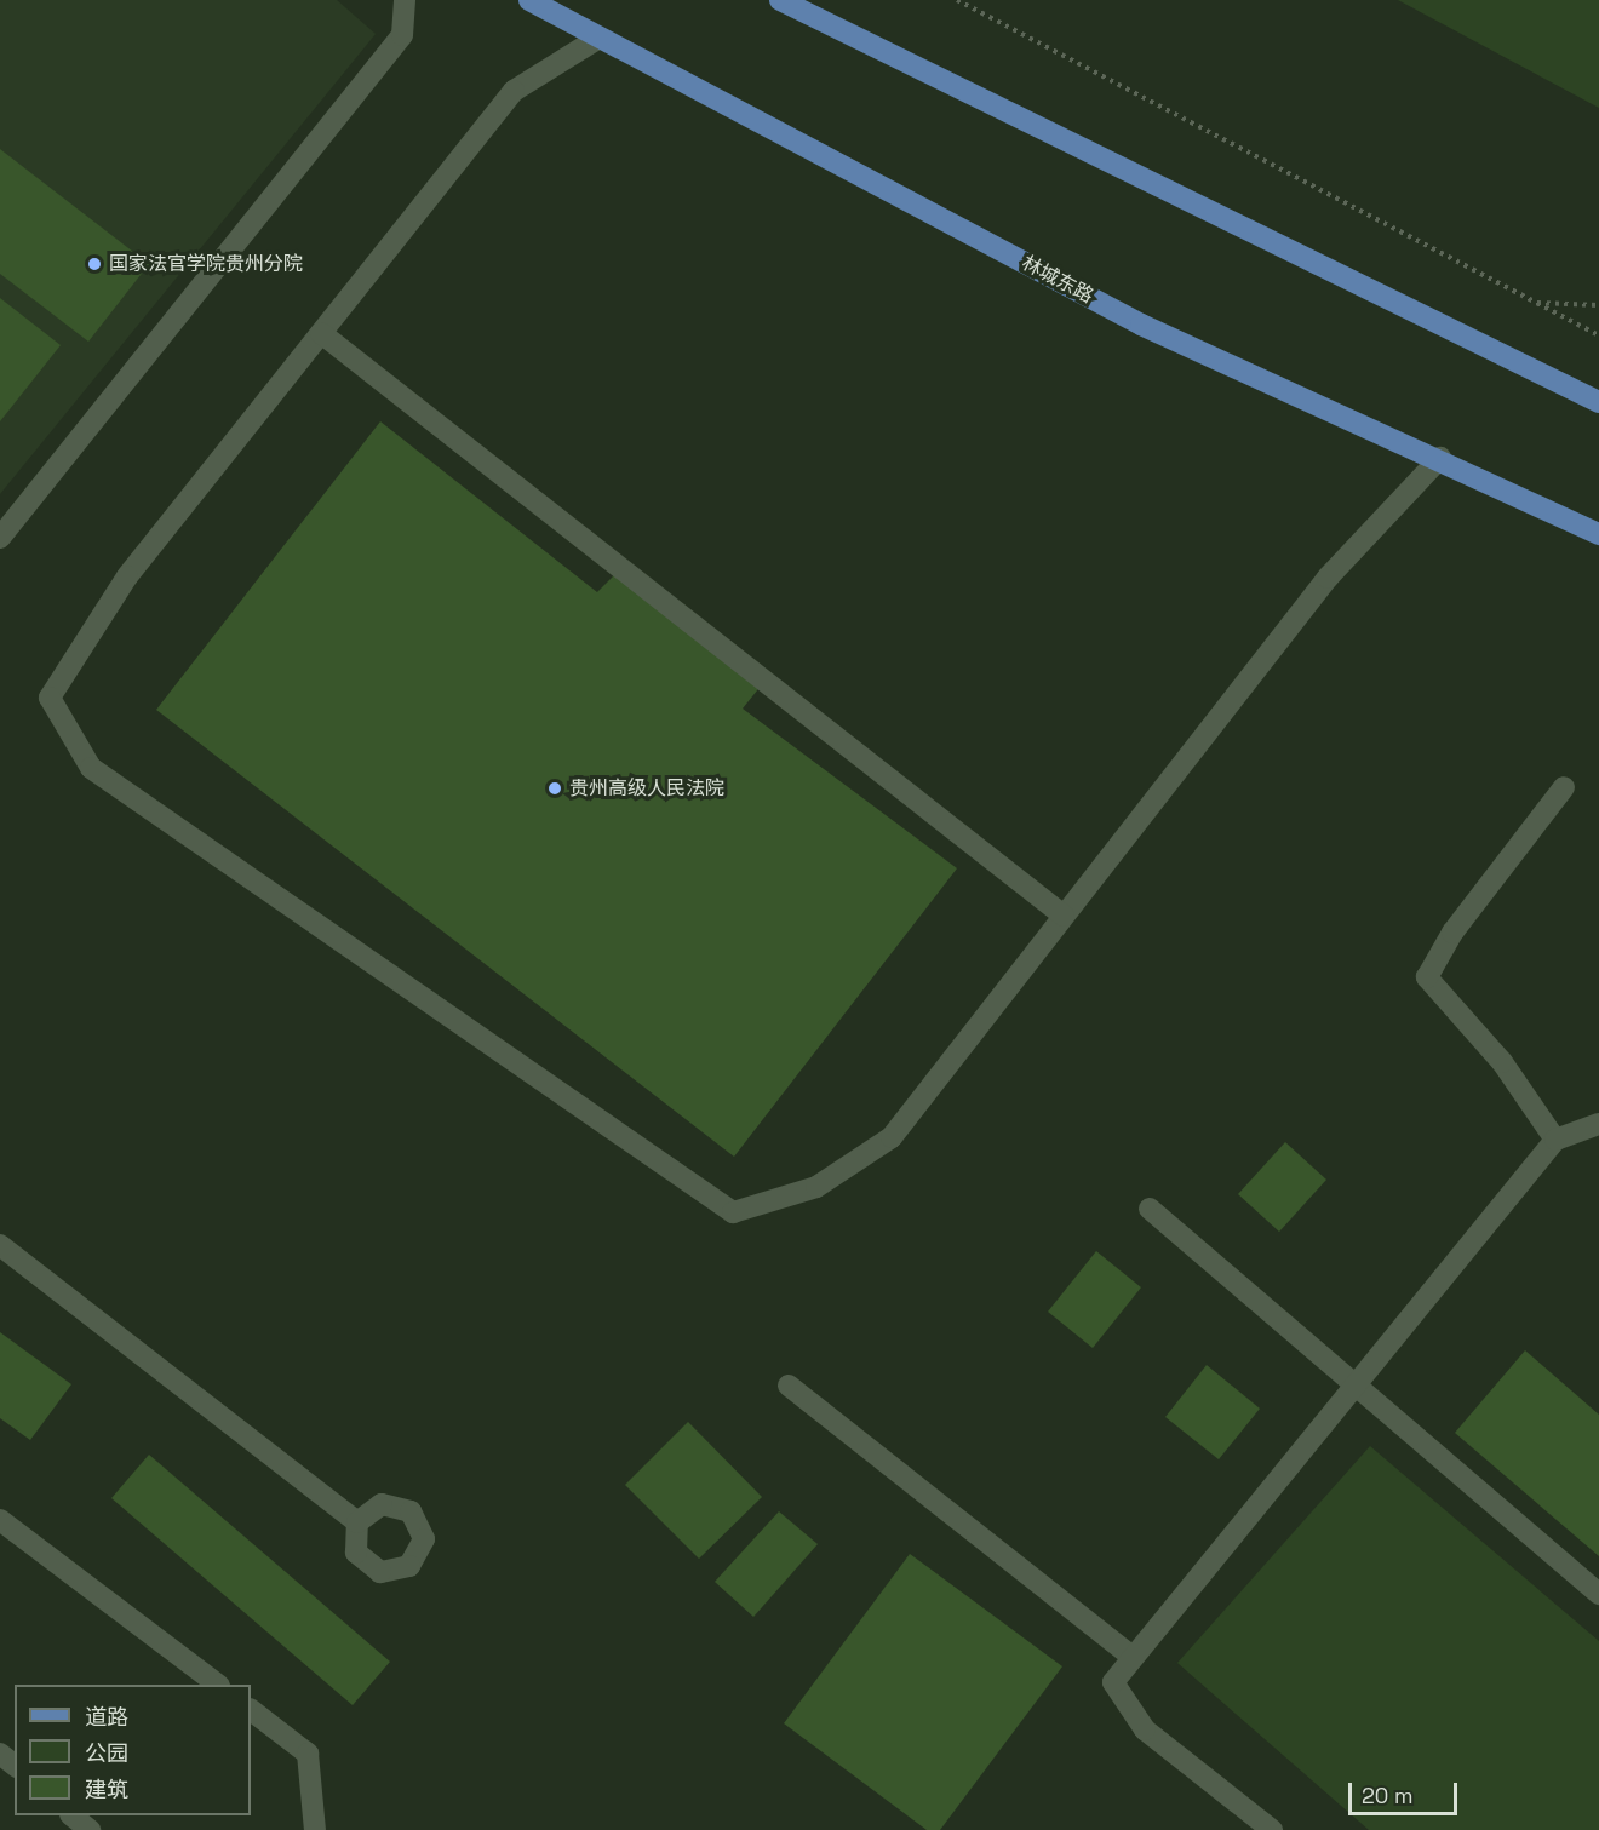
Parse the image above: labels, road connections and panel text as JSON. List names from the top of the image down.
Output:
{
  "streets": {
    "main road": ["林城东路"]
  },
  "places": ["国家法官学院贵州分院", "贵州高级人民法院"],
  "legend": ["道路", "公园", "建筑"],
  "scale_bar": "20 m"
}
